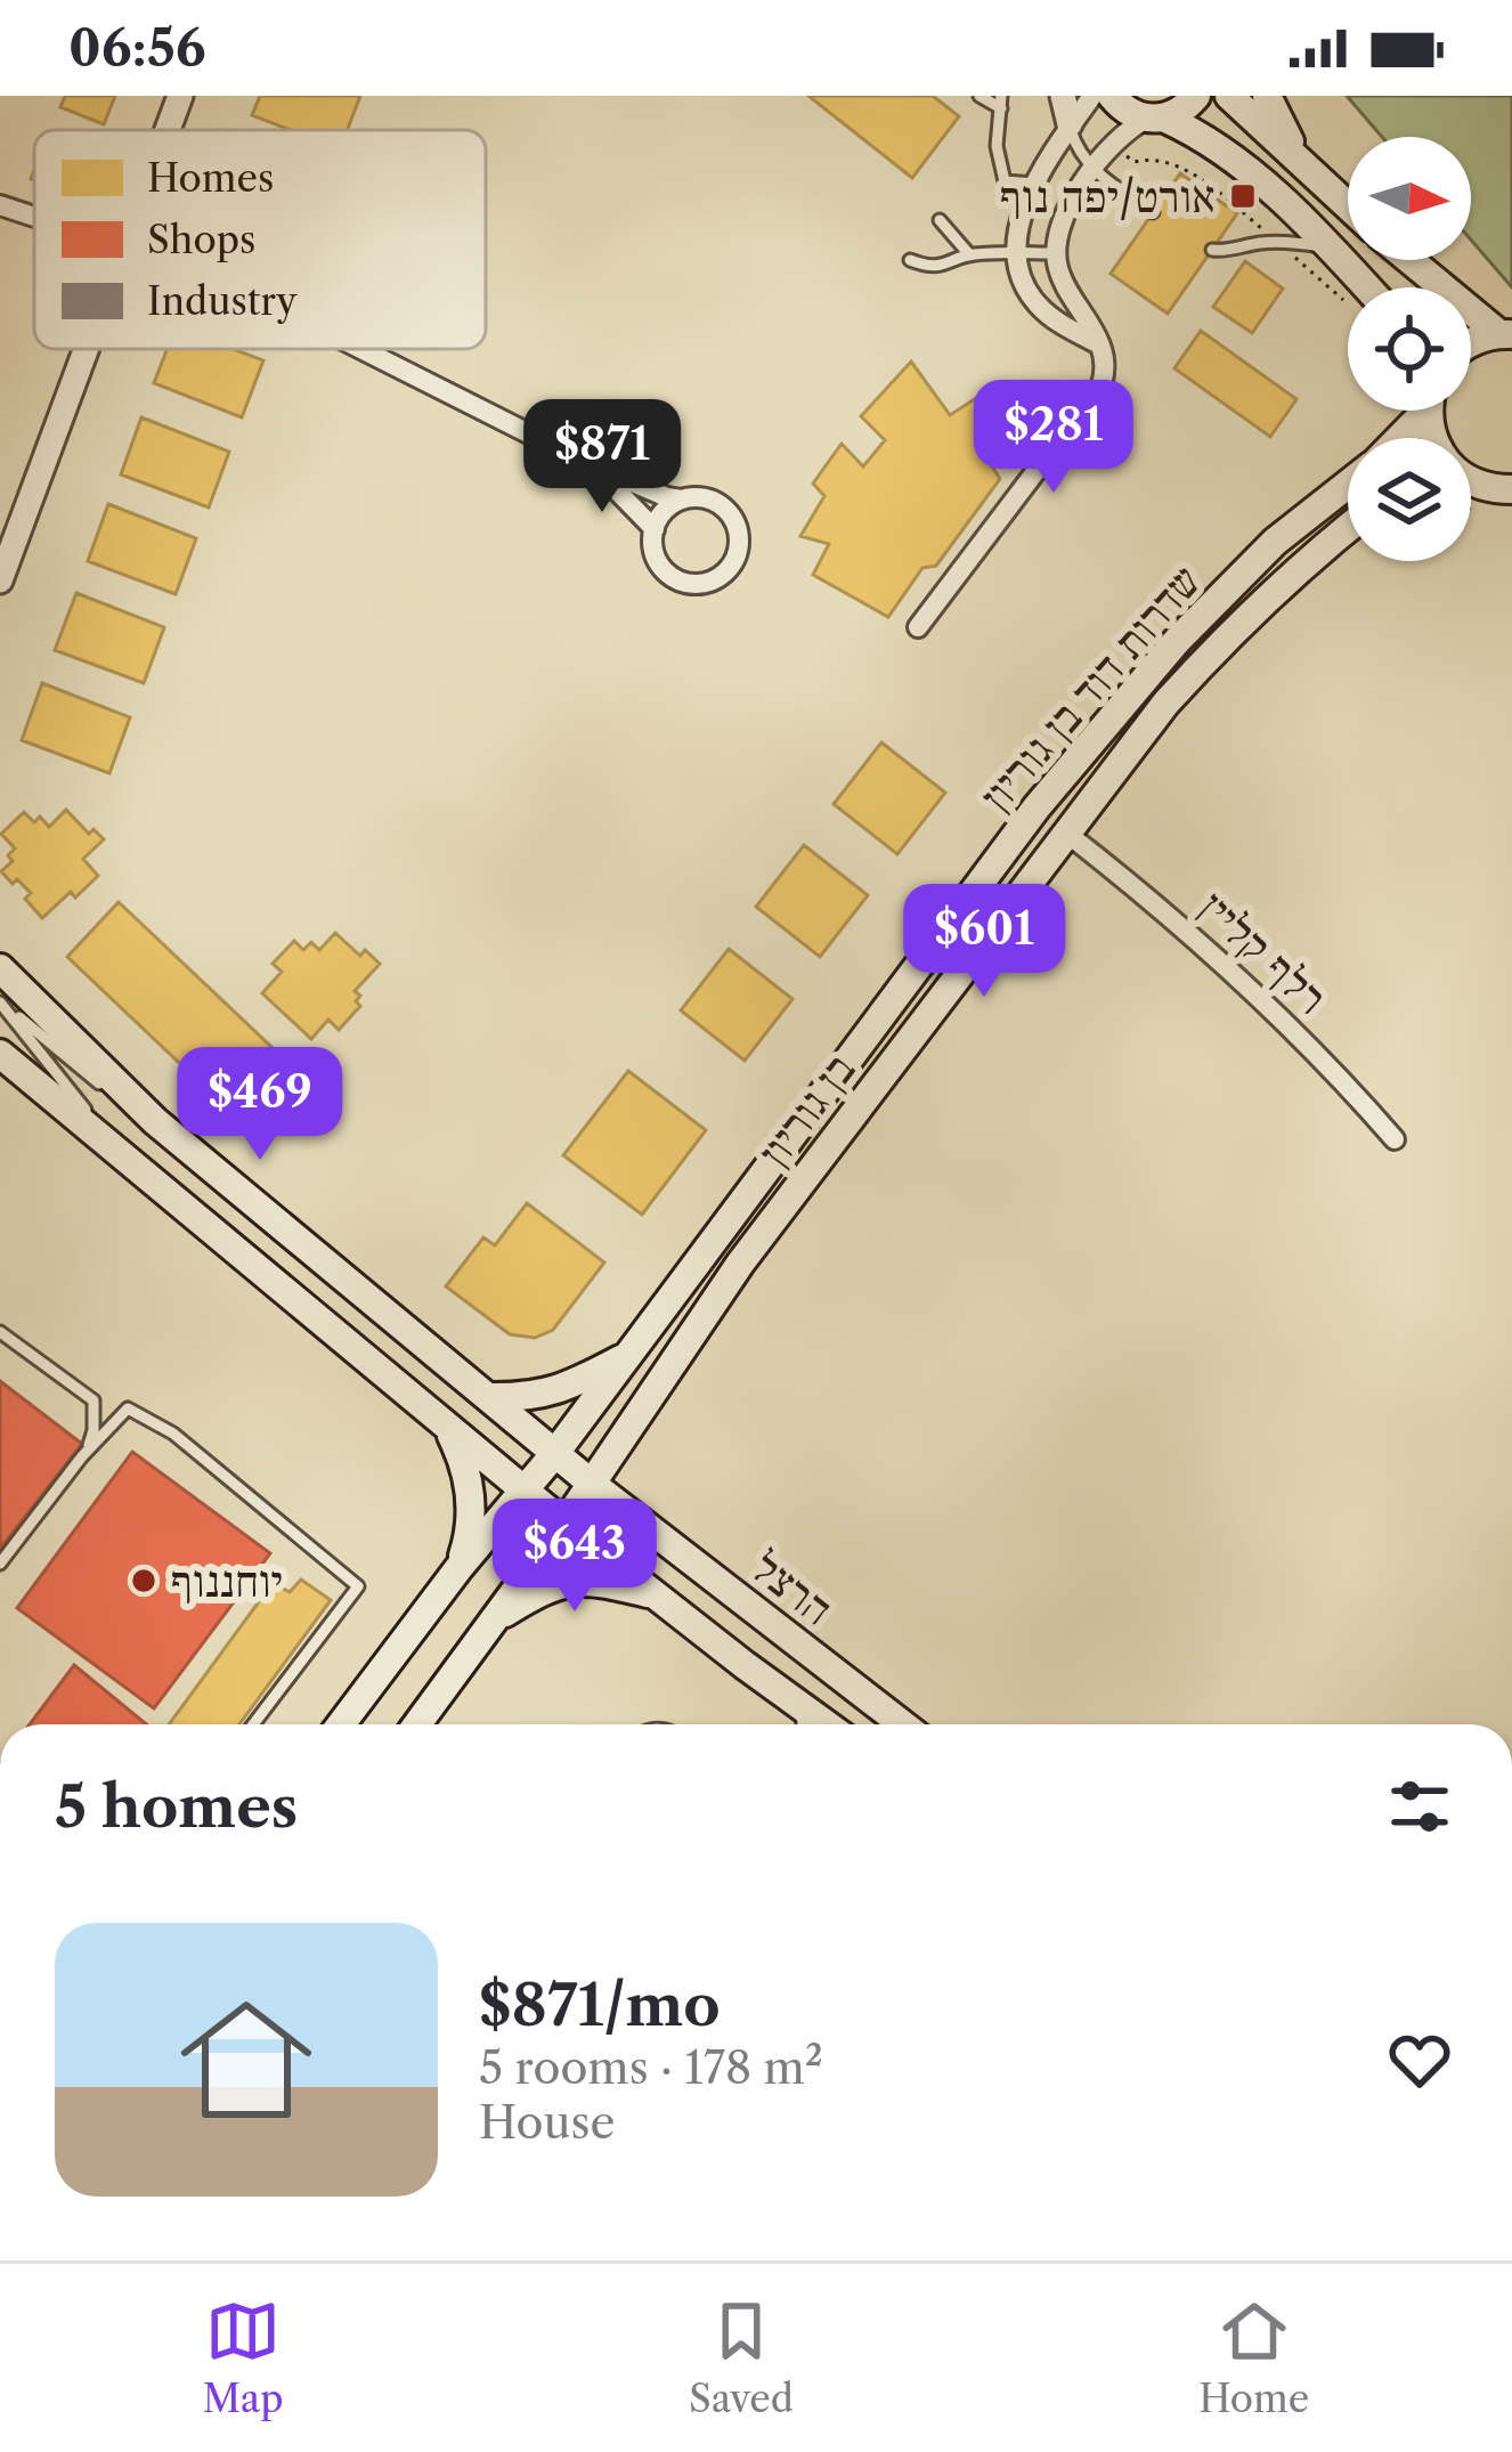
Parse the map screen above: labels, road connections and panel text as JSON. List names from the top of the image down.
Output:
{
  "streets": {
    "main road": ["שדרות דוד בן גוריון", "בן גוריון", "הרצל"],
    "street": ["רלף קליין"]
  },
  "crossings": [
    ["שדרות דוד בן גוריון", "הרצל"],
    ["רלף קליין", "בן גוריון"],
    ["בן גוריון", "הרצל"]
  ],
  "places": {
    "transit": ["אורט/יפה נוף"],
    "other": ["יוחננוף"]
  },
  "legend": ["Homes", "Shops", "Industry"],
  "north": "right",
  "page": {
    "status": "06:56",
    "price": [
      "$281",
      "$871",
      "$601",
      "$469",
      "$643"
    ],
    "heading": "5 homes",
    "list": [
      {
        "name": "$871/mo",
        "note": "5 rooms · 178 m² · House"
      }
    ],
    "tabs": ["Map", "Saved", "Home"]
  }
}
